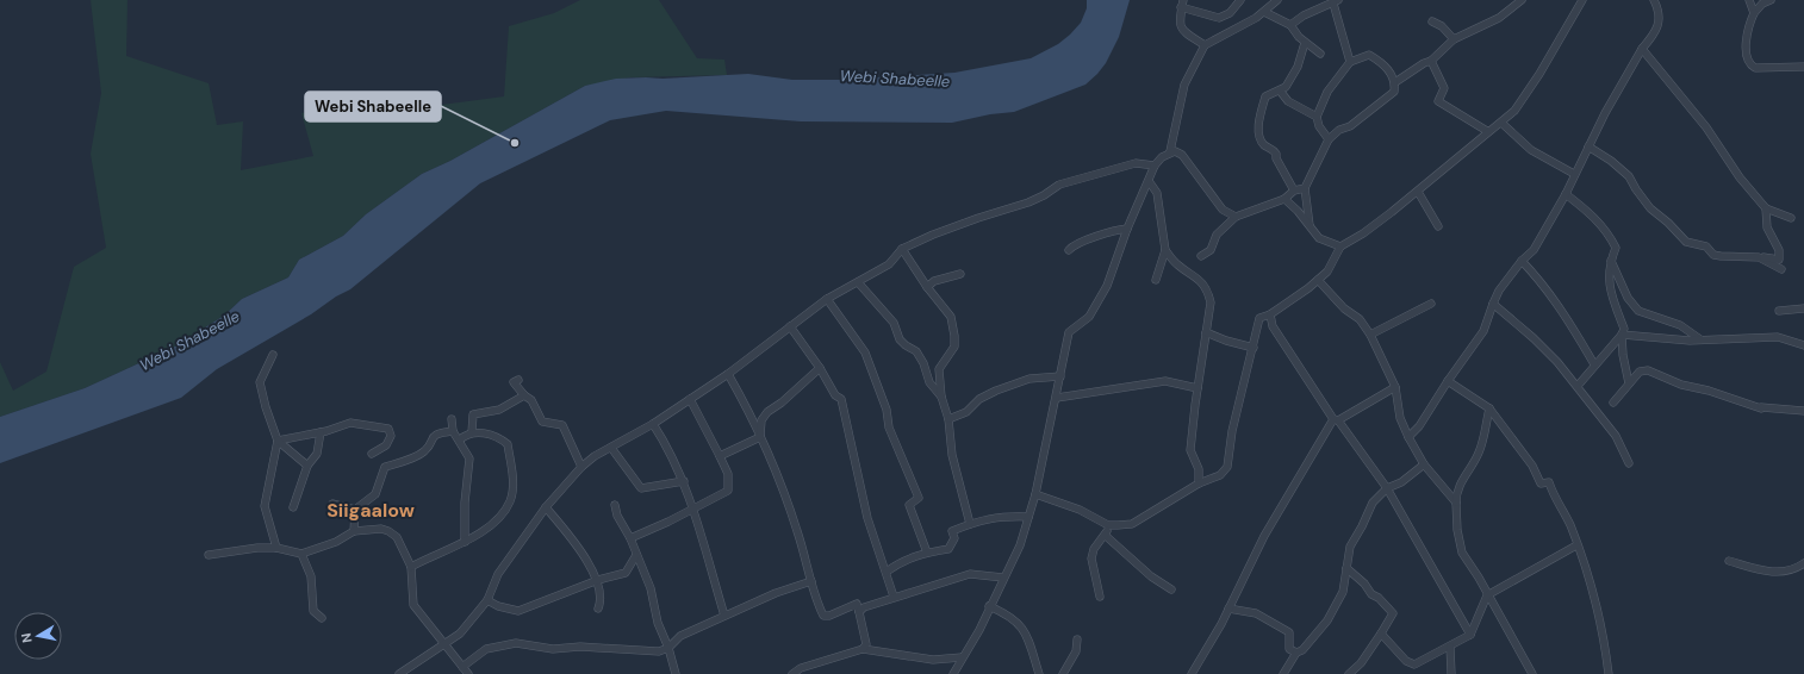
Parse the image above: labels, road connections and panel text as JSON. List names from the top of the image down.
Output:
{
  "districts": ["Siigaalow"],
  "water": ["Webi Shabeelle"],
  "places": ["Webi Shabeelle"],
  "north": "left"
}
